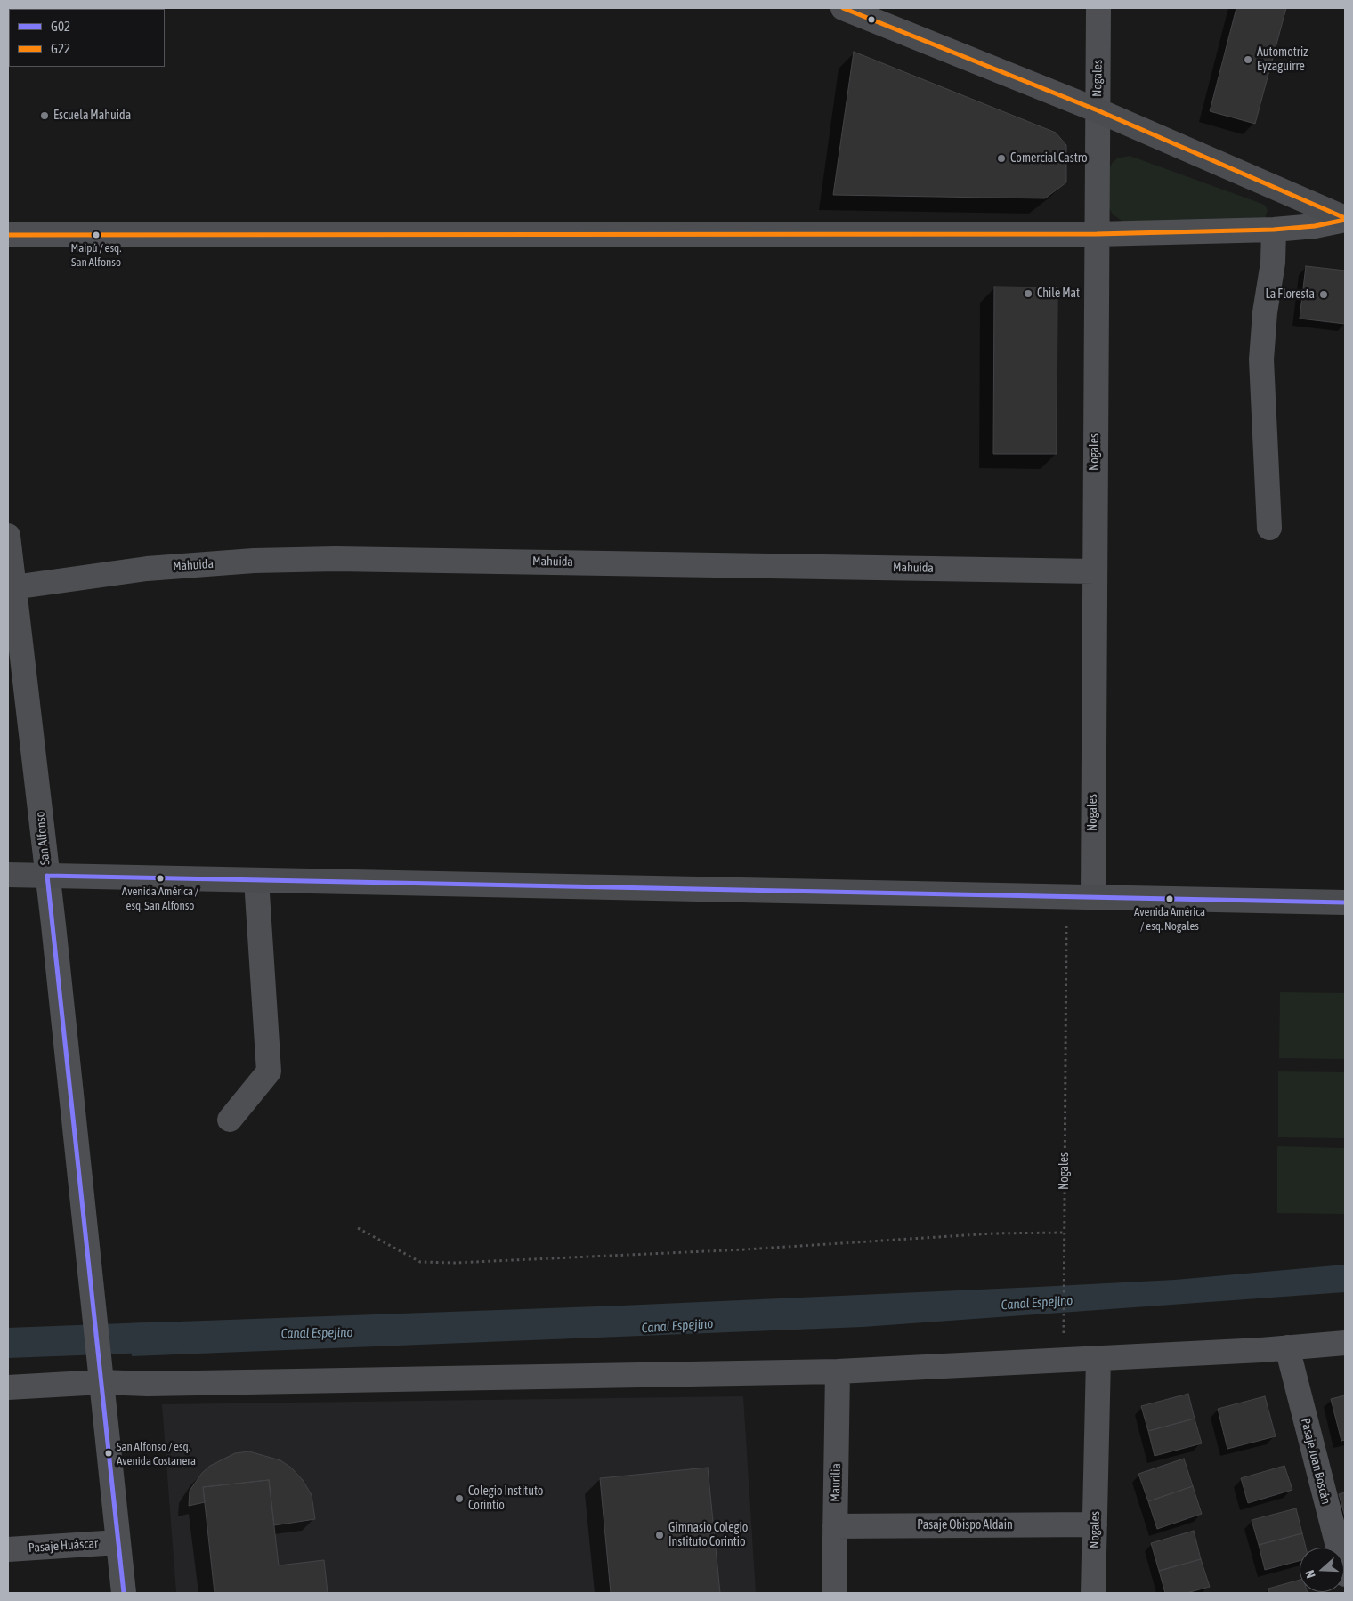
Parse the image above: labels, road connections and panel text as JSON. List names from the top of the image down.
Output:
{
  "streets": {
    "street": [
      "Nogales",
      "Mahuida",
      "San Alfonso",
      "Pasaje Juan Boscán",
      "Maurilia",
      "Pasaje Obispo Aldain",
      "Pasaje Huáscar"
    ]
  },
  "crossings": [
    ["Nogales", "Mahuida"],
    ["Nogales", "Pasaje Obispo Aldain"],
    ["Mahuida", "San Alfonso"],
    ["San Alfonso", "Pasaje Huáscar"],
    ["Maurilia", "Pasaje Obispo Aldain"]
  ],
  "water": ["Canal Espejino"],
  "places": [
    "Automotriz Eyzaguirre",
    "Escuela Mahuida",
    "Comercial Castro",
    "Maipú / esq. San Alfonso",
    "Chile Mat",
    "La Floresta",
    "Avenida América / esq. San Alfonso",
    "Avenida América / esq. Nogales",
    "San Alfonso / esq. Avenida Costanera",
    "Colegio Instituto Corintio",
    "Gimnasio Colegio Instituto Corintio"
  ],
  "lines": ["transit line G22", "transit line G02"],
  "legend": ["G02", "G22"],
  "north": "left"
}
